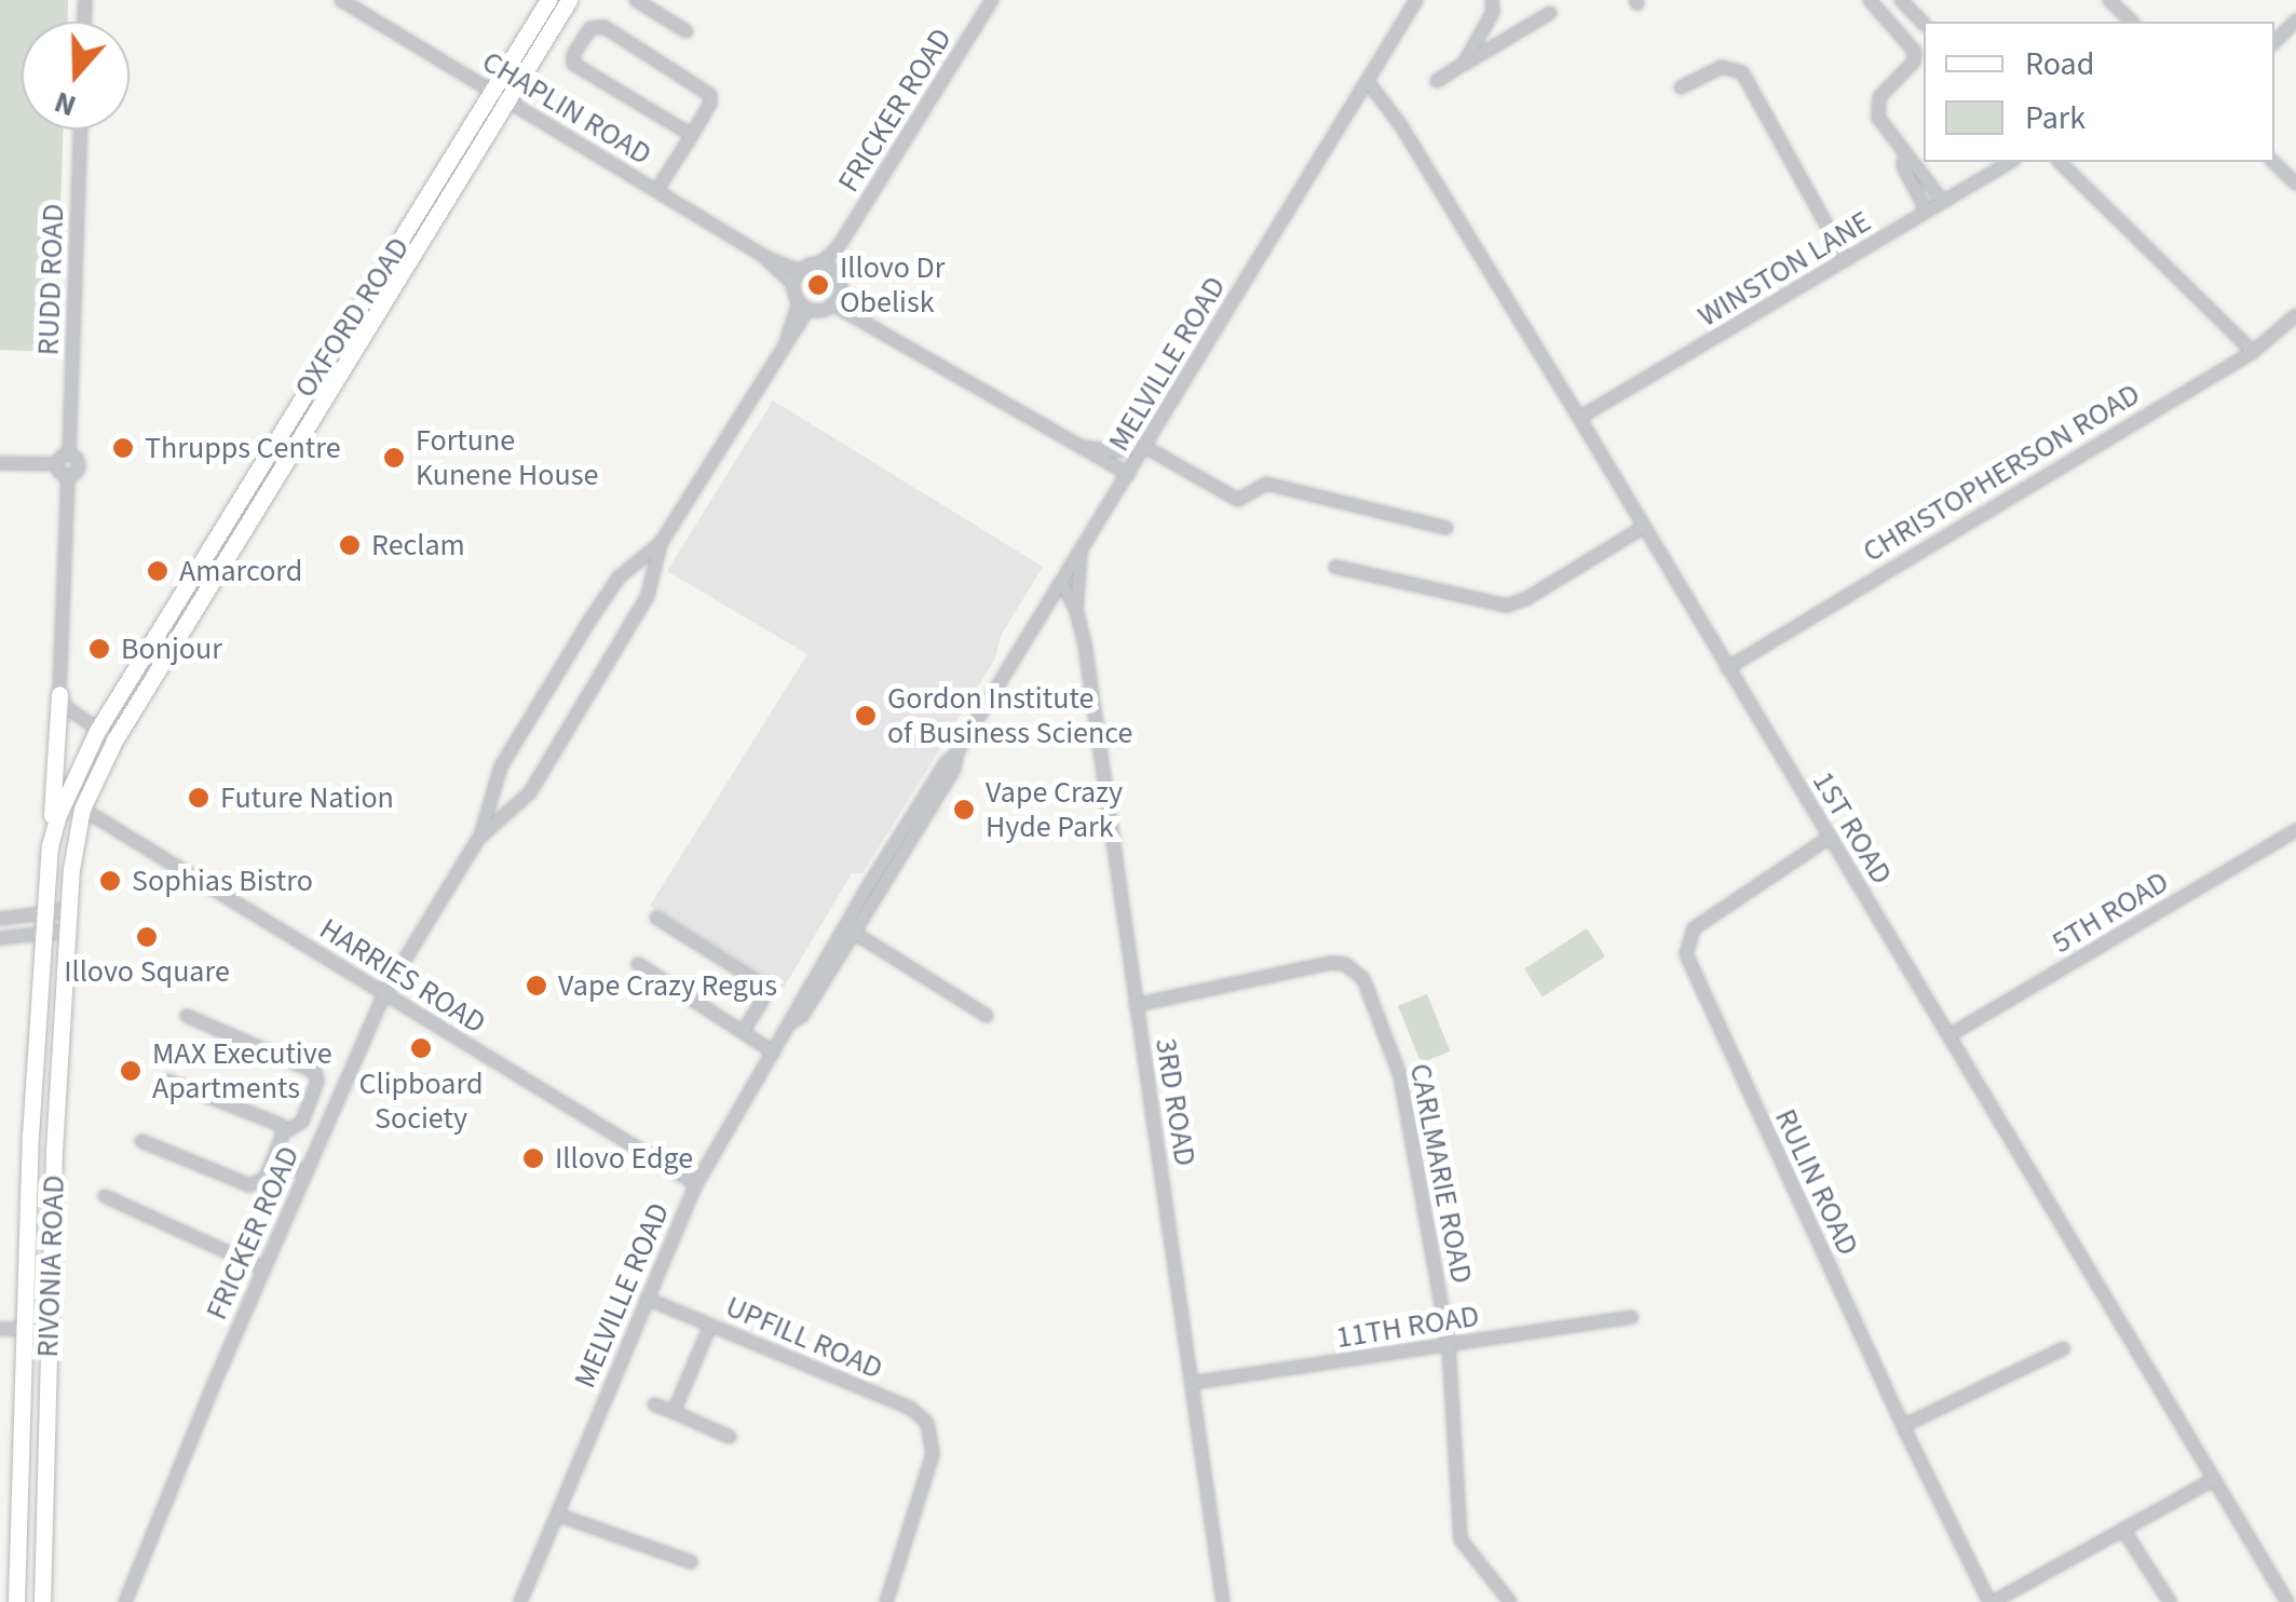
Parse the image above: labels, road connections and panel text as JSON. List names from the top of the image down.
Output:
{
  "streets": {
    "main road": ["OXFORD ROAD", "RIVONIA ROAD"],
    "street": [
      "CHAPLIN ROAD",
      "FRICKER ROAD",
      "WINSTON LANE",
      "RUDD ROAD",
      "MELVILLE ROAD",
      "CHRISTOPHERSON ROAD",
      "1ST ROAD",
      "5TH ROAD",
      "HARRIES ROAD",
      "3RD ROAD",
      "CARLMARIE ROAD",
      "RULIN ROAD",
      "11TH ROAD",
      "UPFILL ROAD"
    ]
  },
  "crossings": [
    ["CHAPLIN ROAD", "FRICKER ROAD"],
    ["CHAPLIN ROAD", "OXFORD ROAD"],
    ["FRICKER ROAD", "HARRIES ROAD"],
    ["WINSTON LANE", "1ST ROAD"],
    ["OXFORD ROAD", "HARRIES ROAD"],
    ["OXFORD ROAD", "RIVONIA ROAD"],
    ["MELVILLE ROAD", "1ST ROAD"],
    ["MELVILLE ROAD", "HARRIES ROAD"],
    ["MELVILLE ROAD", "3RD ROAD"],
    ["MELVILLE ROAD", "UPFILL ROAD"],
    ["CHRISTOPHERSON ROAD", "1ST ROAD"],
    ["1ST ROAD", "5TH ROAD"],
    ["1ST ROAD", "RULIN ROAD"],
    ["3RD ROAD", "CARLMARIE ROAD"],
    ["3RD ROAD", "11TH ROAD"],
    ["CARLMARIE ROAD", "11TH ROAD"]
  ],
  "places": [
    "Illovo Dr Obelisk",
    "Thrupps Centre",
    "Fortune Kunene House",
    "Reclam",
    "Amarcord",
    "Bonjour",
    "Gordon Institute of Business Science",
    "Future Nation",
    "Vape Crazy Hyde Park",
    "Sophias Bistro",
    "Illovo Square",
    "Vape Crazy Regus",
    "Clipboard Society",
    "MAX Executive Apartments",
    "Illovo Edge"
  ],
  "legend": ["Road", "Park"],
  "north": "bottom"
}
